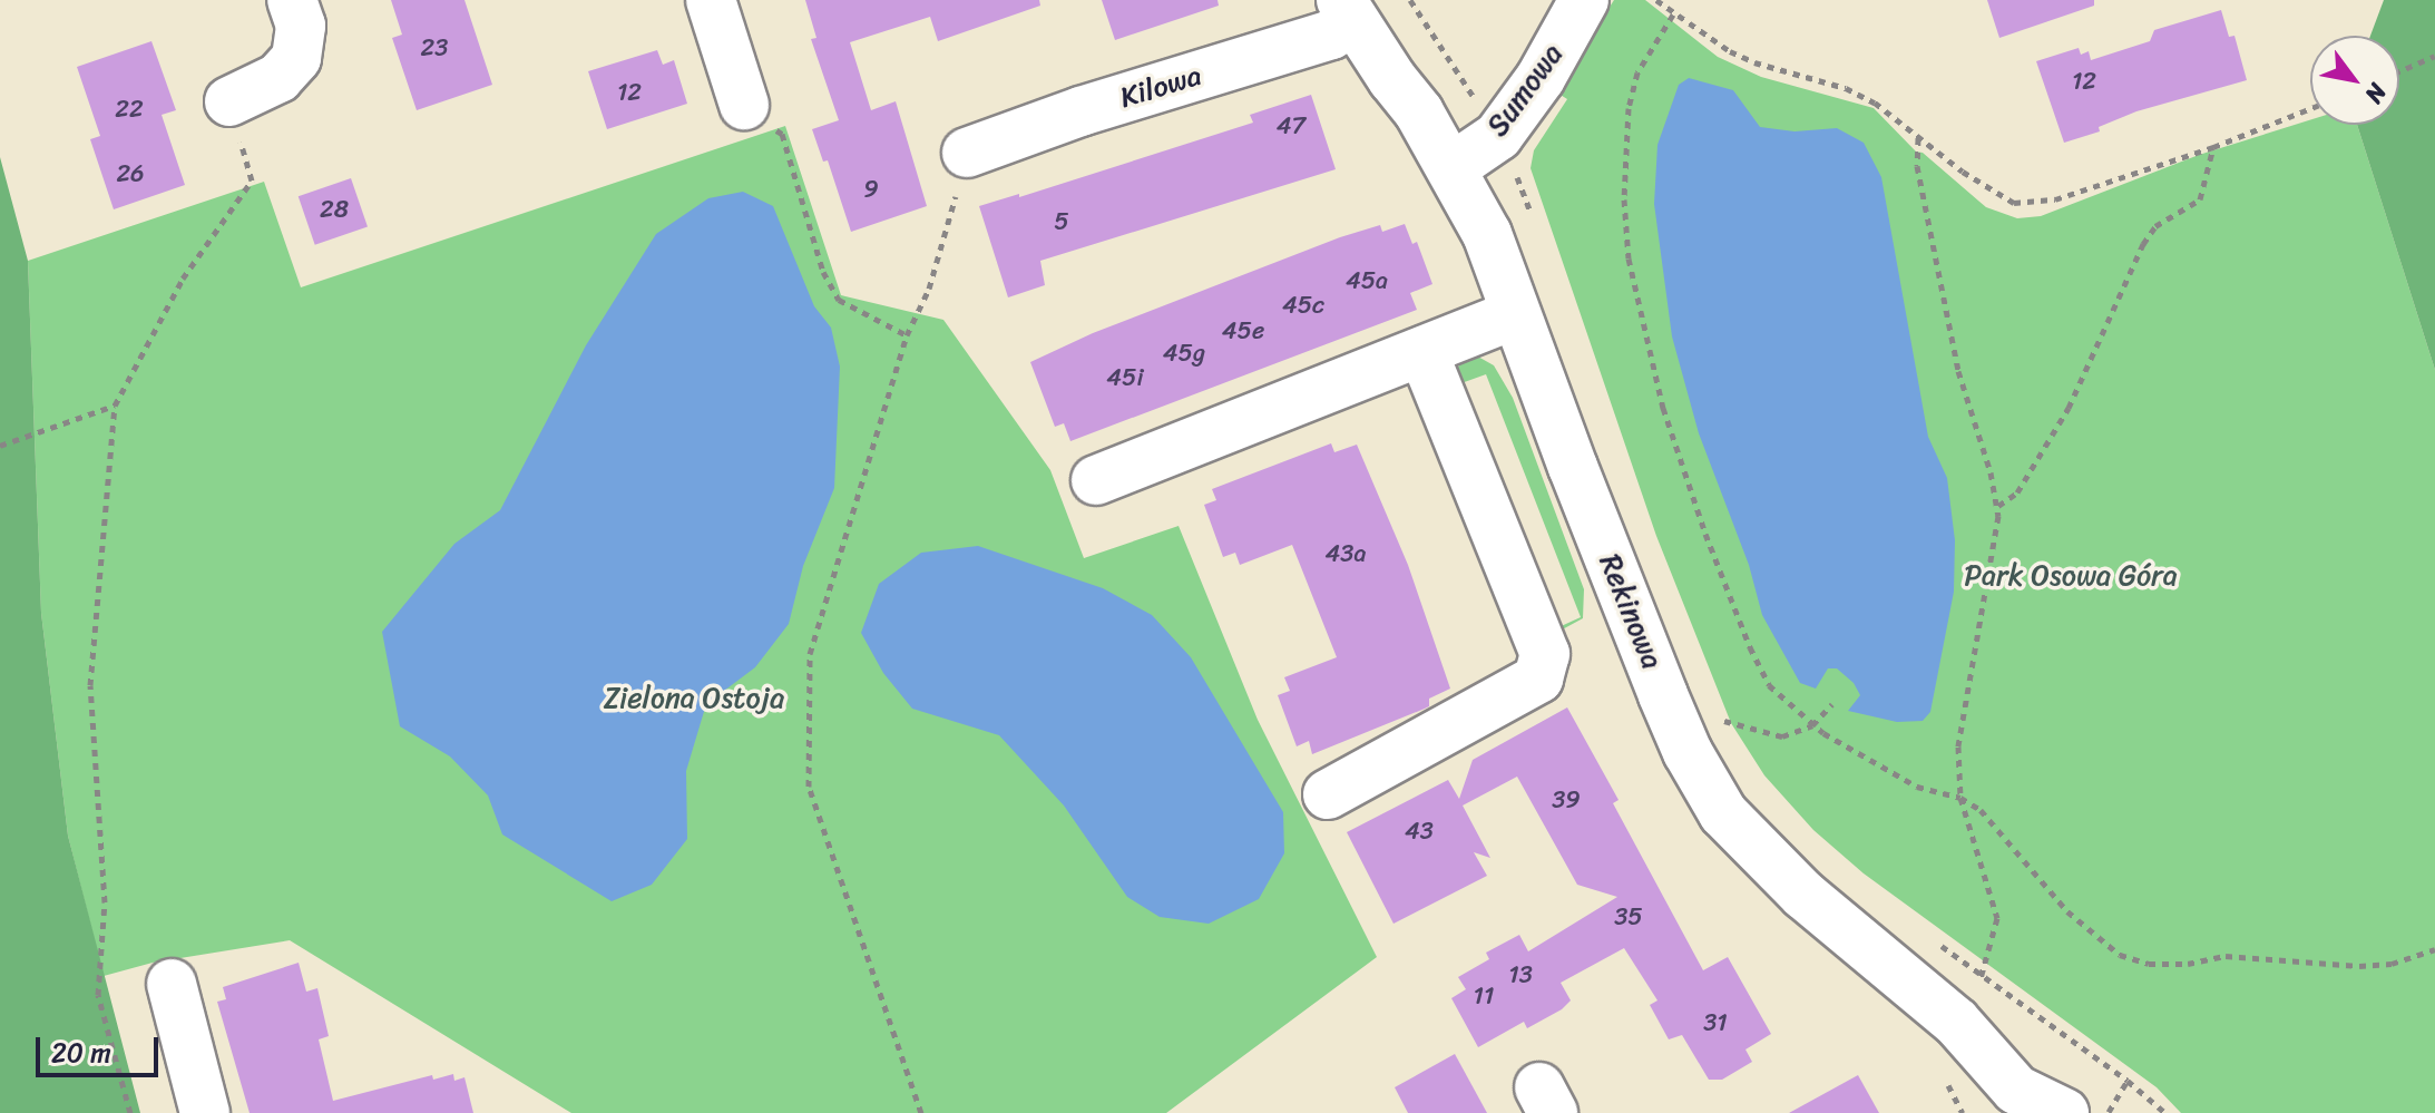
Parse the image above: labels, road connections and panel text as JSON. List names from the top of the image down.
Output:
{
  "streets": {
    "street": ["Kilowa", "Sumowa", "Rekinowa"]
  },
  "crossings": [
    ["Kilowa", "Rekinowa"],
    ["Sumowa", "Rekinowa"]
  ],
  "parks": ["Park Osowa Góra", "Zielona Ostoja"],
  "house_numbers": [
    "23",
    "12",
    "12",
    "22",
    "47",
    "26",
    "9",
    "28",
    "5",
    "45a",
    "45c",
    "45e",
    "45g",
    "45i",
    "43a",
    "39",
    "43",
    "35",
    "13",
    "11",
    "31"
  ],
  "scale_bar": "20 m",
  "north": "bottom right"
}
